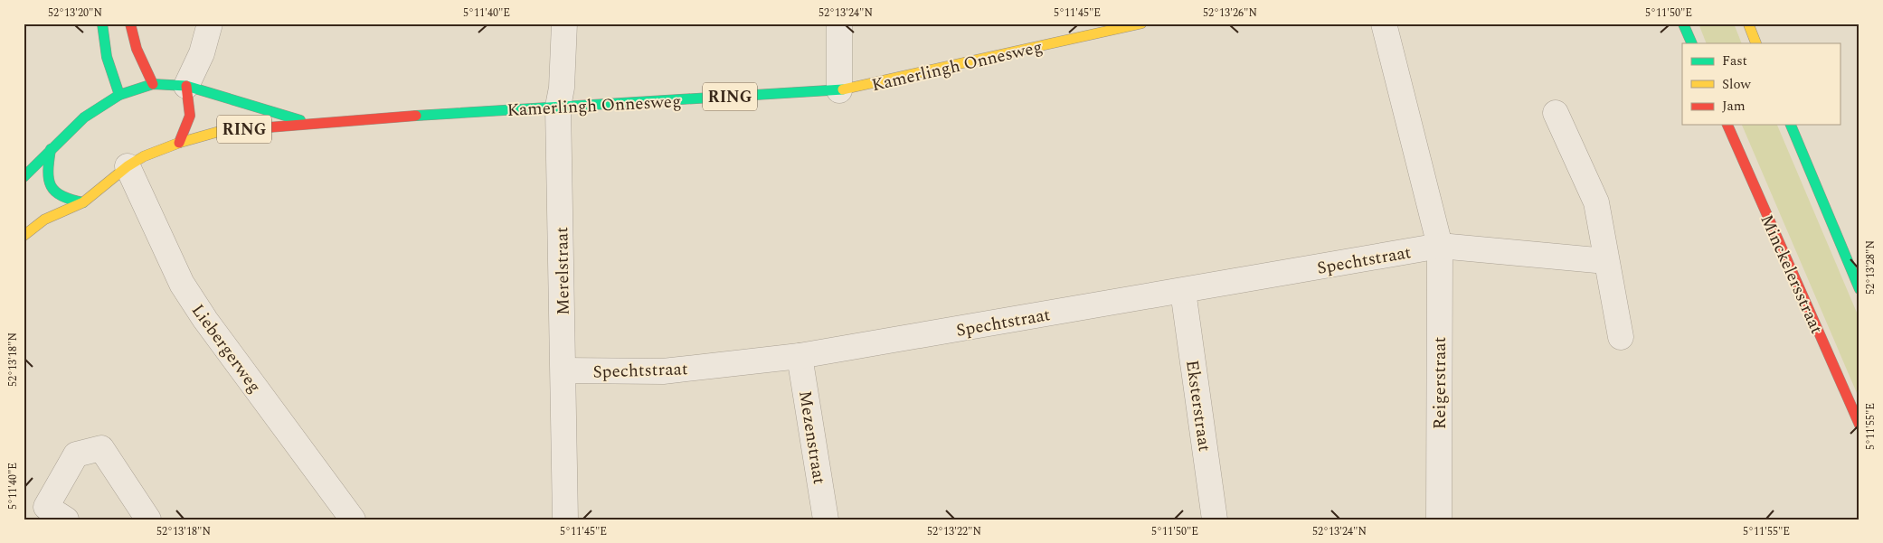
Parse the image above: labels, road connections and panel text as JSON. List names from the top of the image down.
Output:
{
  "streets": {
    "main road": ["Kamerlingh Onnesweg", "RING", "Minckelersstraat"],
    "street": [
      "Spechtstraat",
      "Merelstraat",
      "Liebergerweg",
      "Reigerstraat",
      "Eksterstraat",
      "Mezenstraat"
    ]
  },
  "crossings": [
    ["Kamerlingh Onnesweg", "RING"],
    ["Kamerlingh Onnesweg", "Merelstraat"],
    ["RING", "Liebergerweg"],
    ["Spechtstraat", "Merelstraat"],
    ["Spechtstraat", "Reigerstraat"],
    ["Spechtstraat", "Eksterstraat"],
    ["Spechtstraat", "Mezenstraat"]
  ],
  "legend": ["Fast", "Slow", "Jam"],
  "coordinates": [
    "52°13'20\"N",
    "5°11'40\"E",
    "52°13'24\"N",
    "5°11'45\"E",
    "52°13'26\"N",
    "5°11'50\"E",
    "52°13'28\"N",
    "52°13'18\"N",
    "5°11'55\"E",
    "52°13'22\"N"
  ]
}
